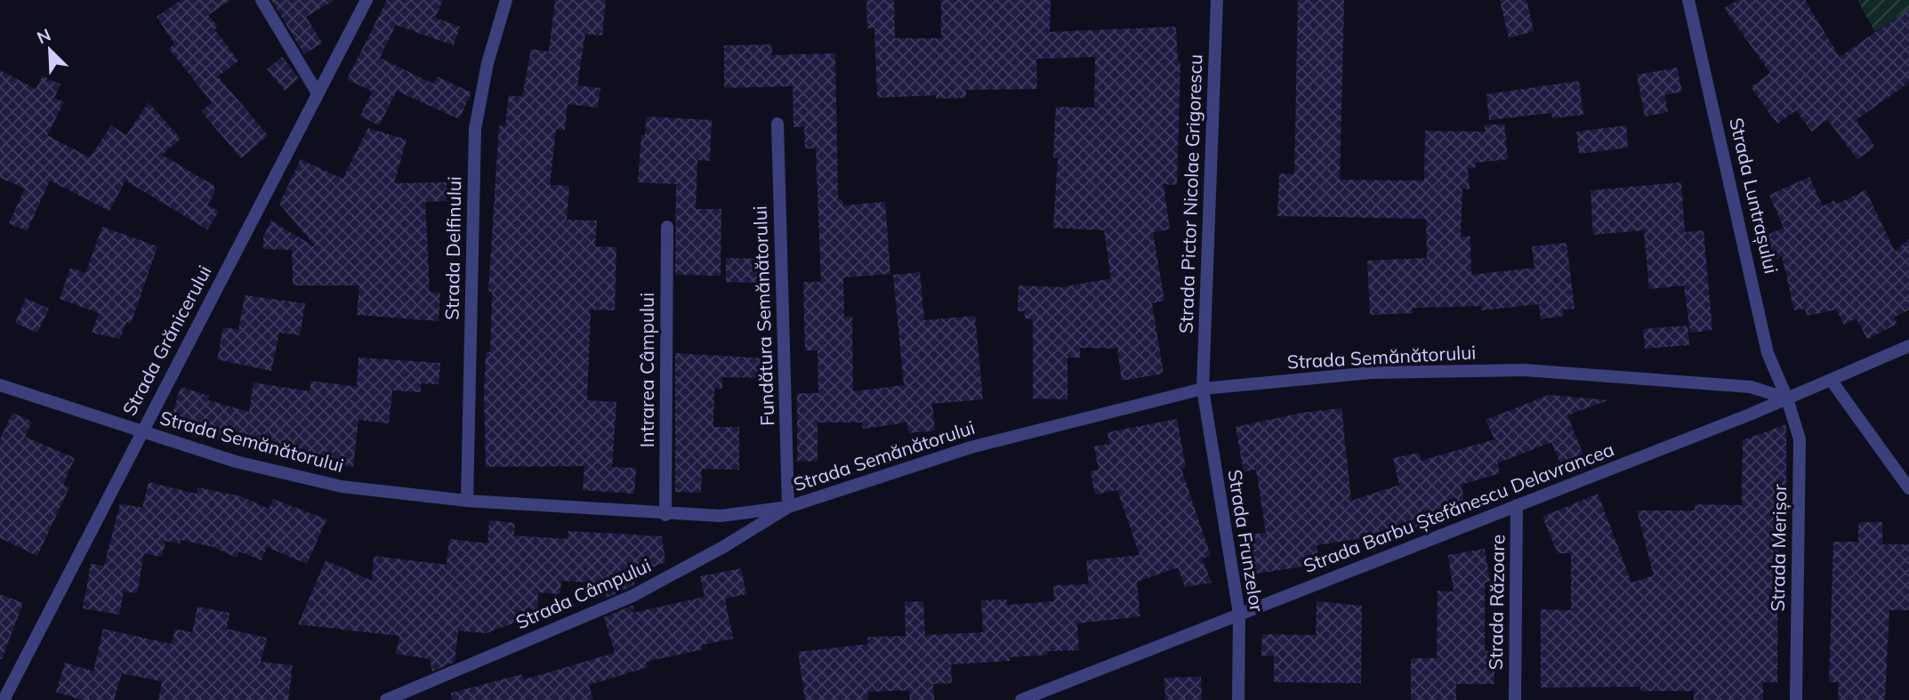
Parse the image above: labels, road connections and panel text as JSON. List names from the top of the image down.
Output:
{
  "streets": {
    "street": [
      "Strada Pictor Nicolae Grigorescu",
      "Strada Luntrașului",
      "Strada Delfinului",
      "Fundătura Semănătorului",
      "Strada Grănicerului",
      "Strada Semănătorului",
      "Intrarea Câmpului",
      "Strada Barbu Ștefănescu Delavrancea",
      "Strada Frunzelor",
      "Strada Merișor",
      "Strada Câmpului",
      "Strada Răzoare"
    ]
  },
  "crossings": [
    ["Strada Pictor Nicolae Grigorescu", "Strada Semănătorului"],
    ["Strada Pictor Nicolae Grigorescu", "Strada Frunzelor"],
    ["Strada Luntrașului", "Strada Semănătorului"],
    ["Strada Luntrașului", "Strada Barbu Ștefănescu Delavrancea"],
    ["Strada Luntrașului", "Strada Merișor"],
    ["Strada Delfinului", "Strada Semănătorului"],
    ["Fundătura Semănătorului", "Strada Semănătorului"],
    ["Fundătura Semănătorului", "Strada Câmpului"],
    ["Strada Grănicerului", "Strada Semănătorului"],
    ["Strada Semănătorului", "Intrarea Câmpului"],
    ["Strada Semănătorului", "Strada Barbu Ștefănescu Delavrancea"],
    ["Strada Semănătorului", "Strada Frunzelor"],
    ["Strada Semănătorului", "Strada Merișor"],
    ["Strada Semănătorului", "Strada Câmpului"],
    ["Strada Barbu Ștefănescu Delavrancea", "Strada Frunzelor"],
    ["Strada Barbu Ștefănescu Delavrancea", "Strada Merișor"],
    ["Strada Barbu Ștefănescu Delavrancea", "Strada Răzoare"]
  ],
  "north": "top left"
}
